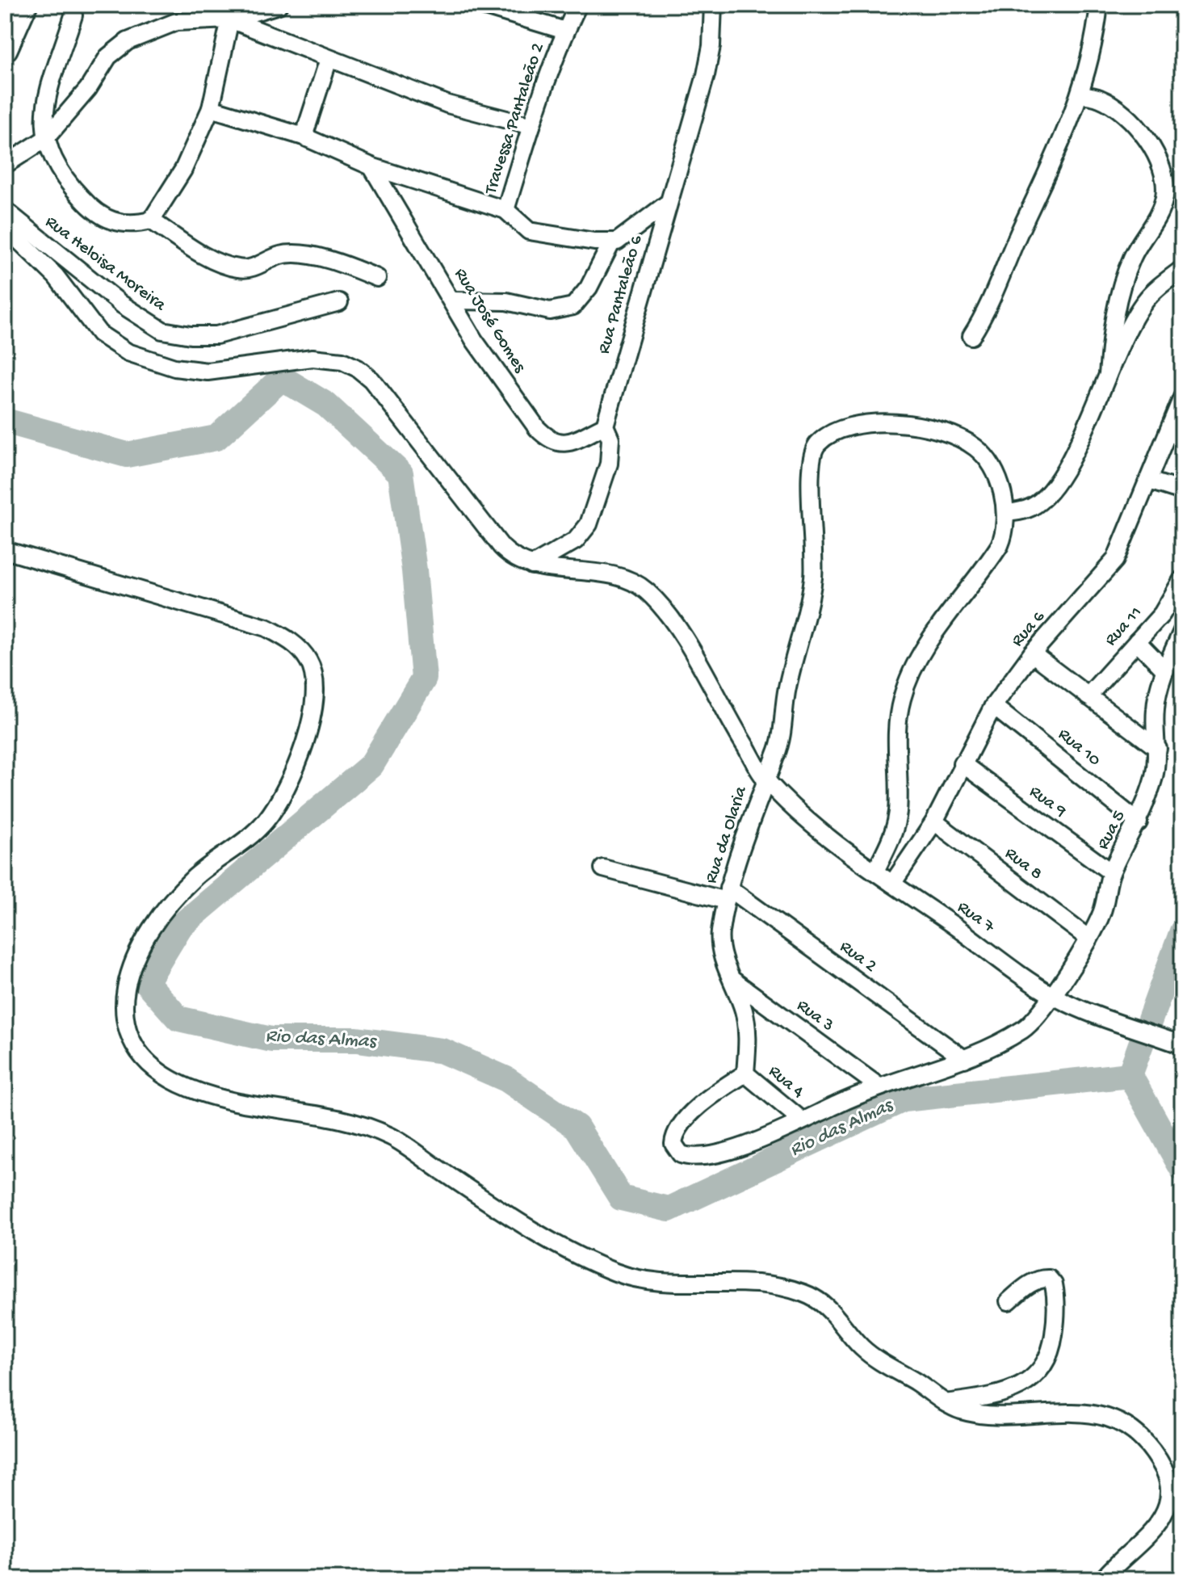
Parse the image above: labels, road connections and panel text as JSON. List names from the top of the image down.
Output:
{
  "streets": {
    "street": [
      "Travessa Pantaleão 2",
      "Rua Heloisa Moreira",
      "Rua Pantaleão 6",
      "Rua José Gomes",
      "Rua 11",
      "Rua 6",
      "Rua 10",
      "Rua 9",
      "Rua 5",
      "Rua da Olaria",
      "Rua 8",
      "Rua 7",
      "Rua 2",
      "Rua 3",
      "Rua 4"
    ]
  },
  "crossings": [
    ["Rua Pantaleão 6", "Rua José Gomes"],
    ["Rua Pantaleão 6", "Rua 7"],
    ["Rua 6", "Rua 10"],
    ["Rua 6", "Rua 9"],
    ["Rua 6", "Rua 8"],
    ["Rua 6", "Rua 7"],
    ["Rua 10", "Rua 5"],
    ["Rua 9", "Rua 5"],
    ["Rua 5", "Rua 8"],
    ["Rua 5", "Rua 7"],
    ["Rua 5", "Rua 2"],
    ["Rua da Olaria", "Rua 7"],
    ["Rua da Olaria", "Rua 2"],
    ["Rua da Olaria", "Rua 3"],
    ["Rua da Olaria", "Rua 4"]
  ],
  "water": ["Rio das Almas"]
}
